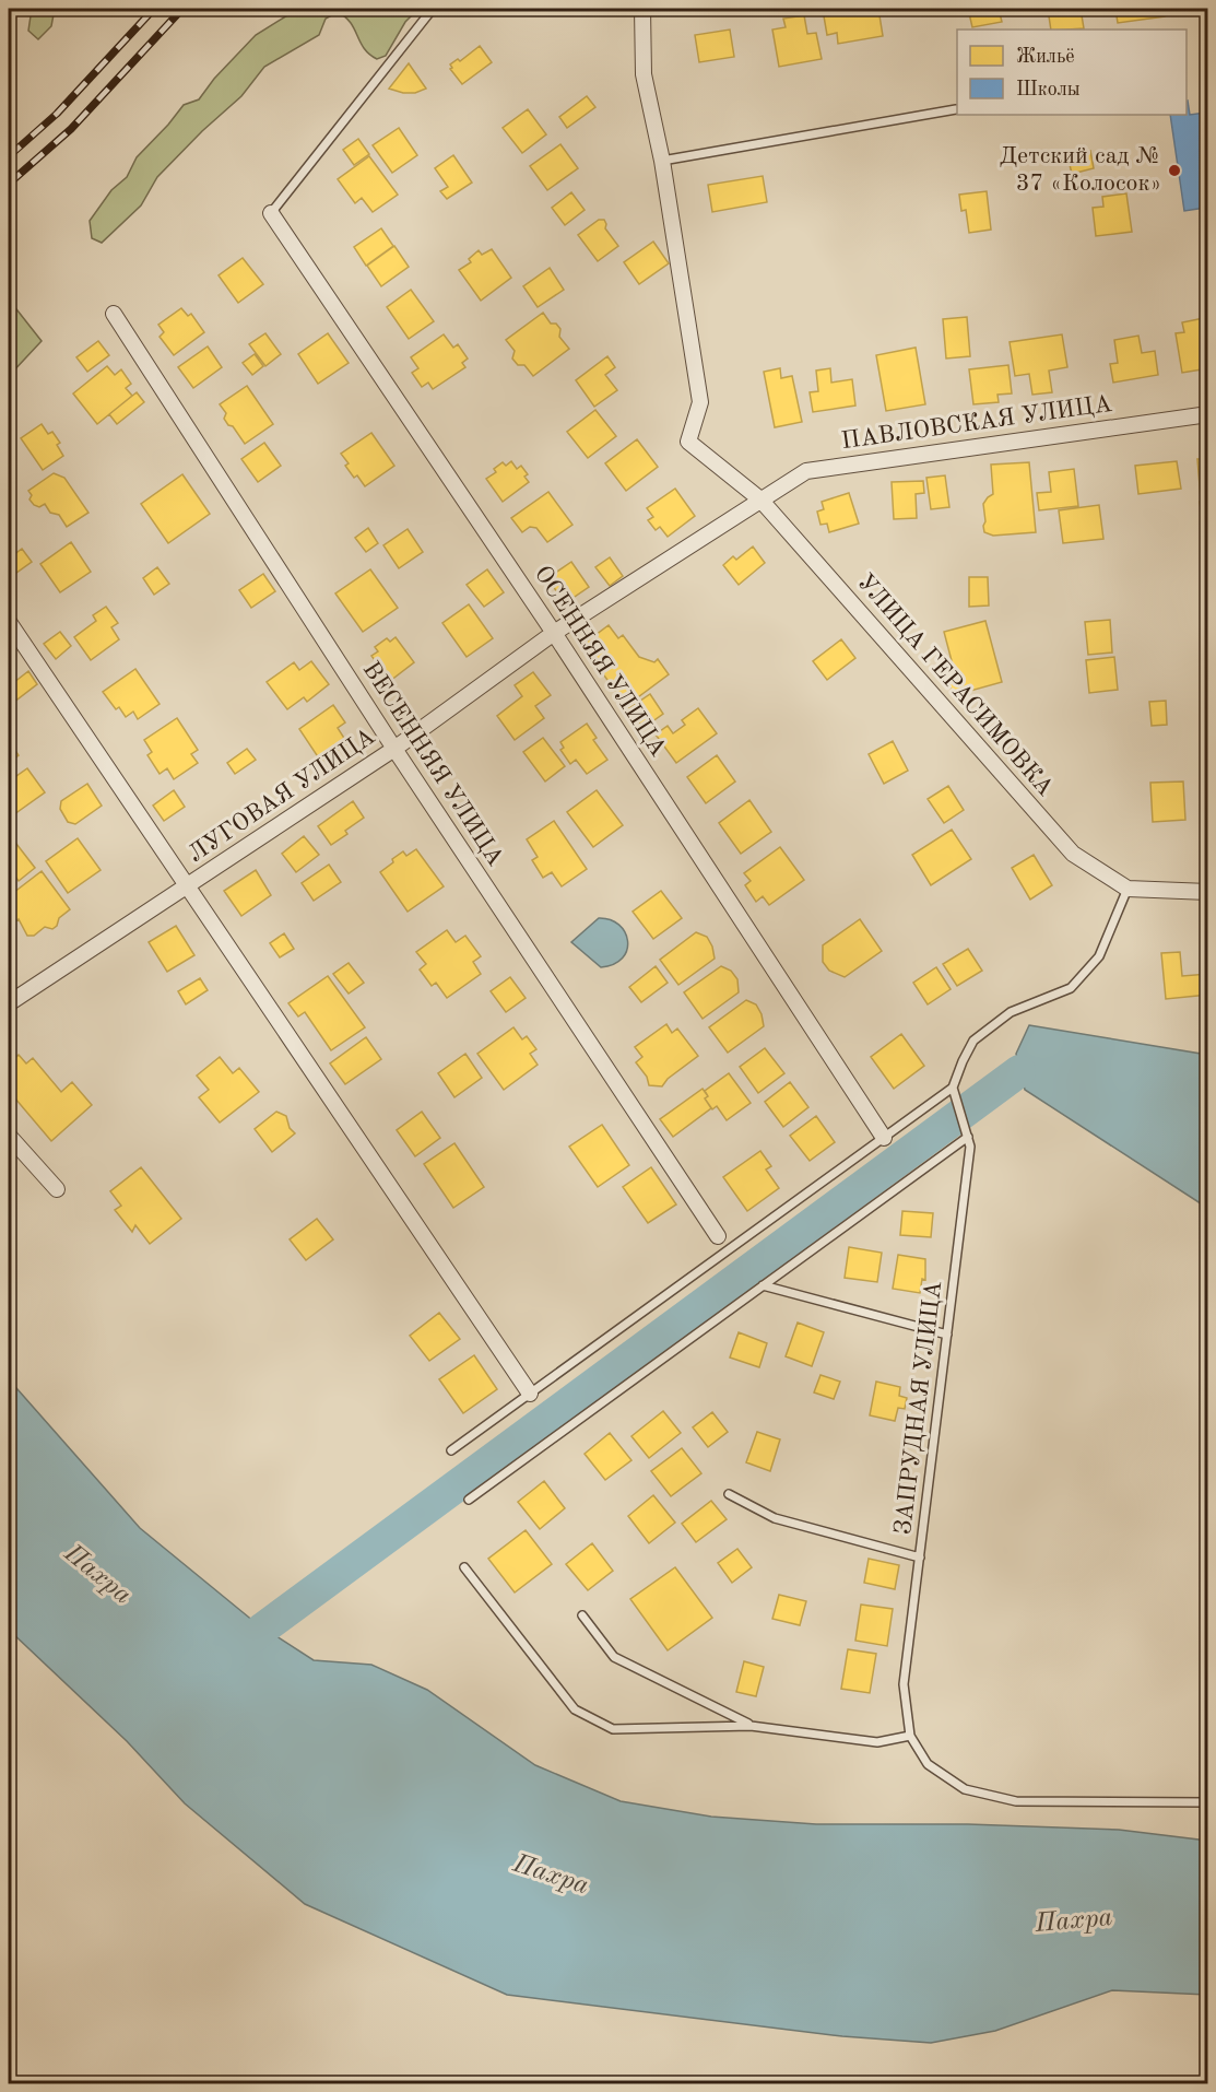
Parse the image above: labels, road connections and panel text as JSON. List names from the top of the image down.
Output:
{
  "streets": {
    "street": [
      "ПАВЛОВСКАЯ УЛИЦА",
      "ОСЕННЯЯ УЛИЦА",
      "УЛИЦА ГЕРАСИМОВКА",
      "ВЕСЕННЯЯ УЛИЦА",
      "ЛУГОВАЯ УЛИЦА"
    ],
    "lane": ["ЗАПРУДНАЯ УЛИЦА"]
  },
  "crossings": [
    ["ПАВЛОВСКАЯ УЛИЦА", "УЛИЦА ГЕРАСИМОВКА"],
    ["ПАВЛОВСКАЯ УЛИЦА", "ЛУГОВАЯ УЛИЦА"],
    ["ОСЕННЯЯ УЛИЦА", "ЛУГОВАЯ УЛИЦА"],
    ["УЛИЦА ГЕРАСИМОВКА", "ЛУГОВАЯ УЛИЦА"],
    ["ВЕСЕННЯЯ УЛИЦА", "ЛУГОВАЯ УЛИЦА"]
  ],
  "water": ["Пахра"],
  "places": ["Детский сад № 37 «Колосок»"],
  "legend": ["Жильё", "Школы"]
}
